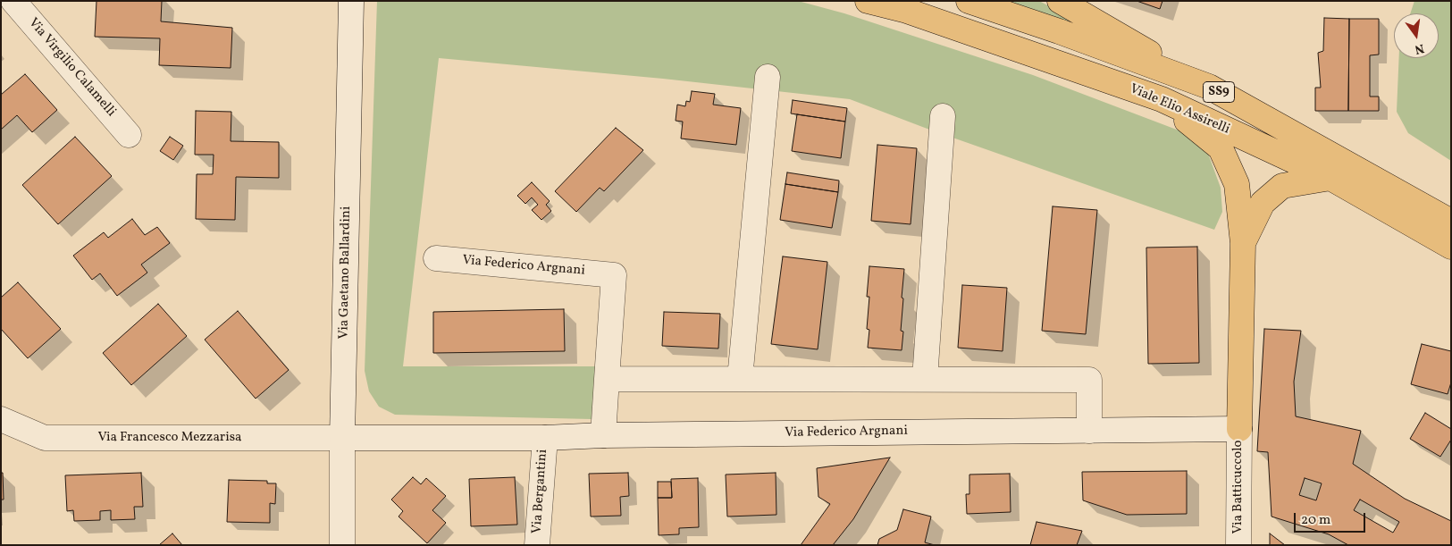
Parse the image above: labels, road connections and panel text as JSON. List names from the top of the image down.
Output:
{
  "streets": {
    "main road": ["SS9", "Viale Elio Assirelli"],
    "street": [
      "Via Virgilio Calamelli",
      "Via Federico Argnani",
      "Via Gaetano Ballardini",
      "Via Francesco Mezzarisa",
      "Via Batticuccolo",
      "Via Bergantini"
    ]
  },
  "crossings": [
    ["Via Federico Argnani", "Via Gaetano Ballardini"],
    ["Via Federico Argnani", "Via Francesco Mezzarisa"],
    ["Via Federico Argnani", "Via Batticuccolo"],
    ["Via Federico Argnani", "Via Bergantini"],
    ["Via Gaetano Ballardini", "Via Francesco Mezzarisa"]
  ],
  "scale_bar": "20 m",
  "north": "bottom"
}
